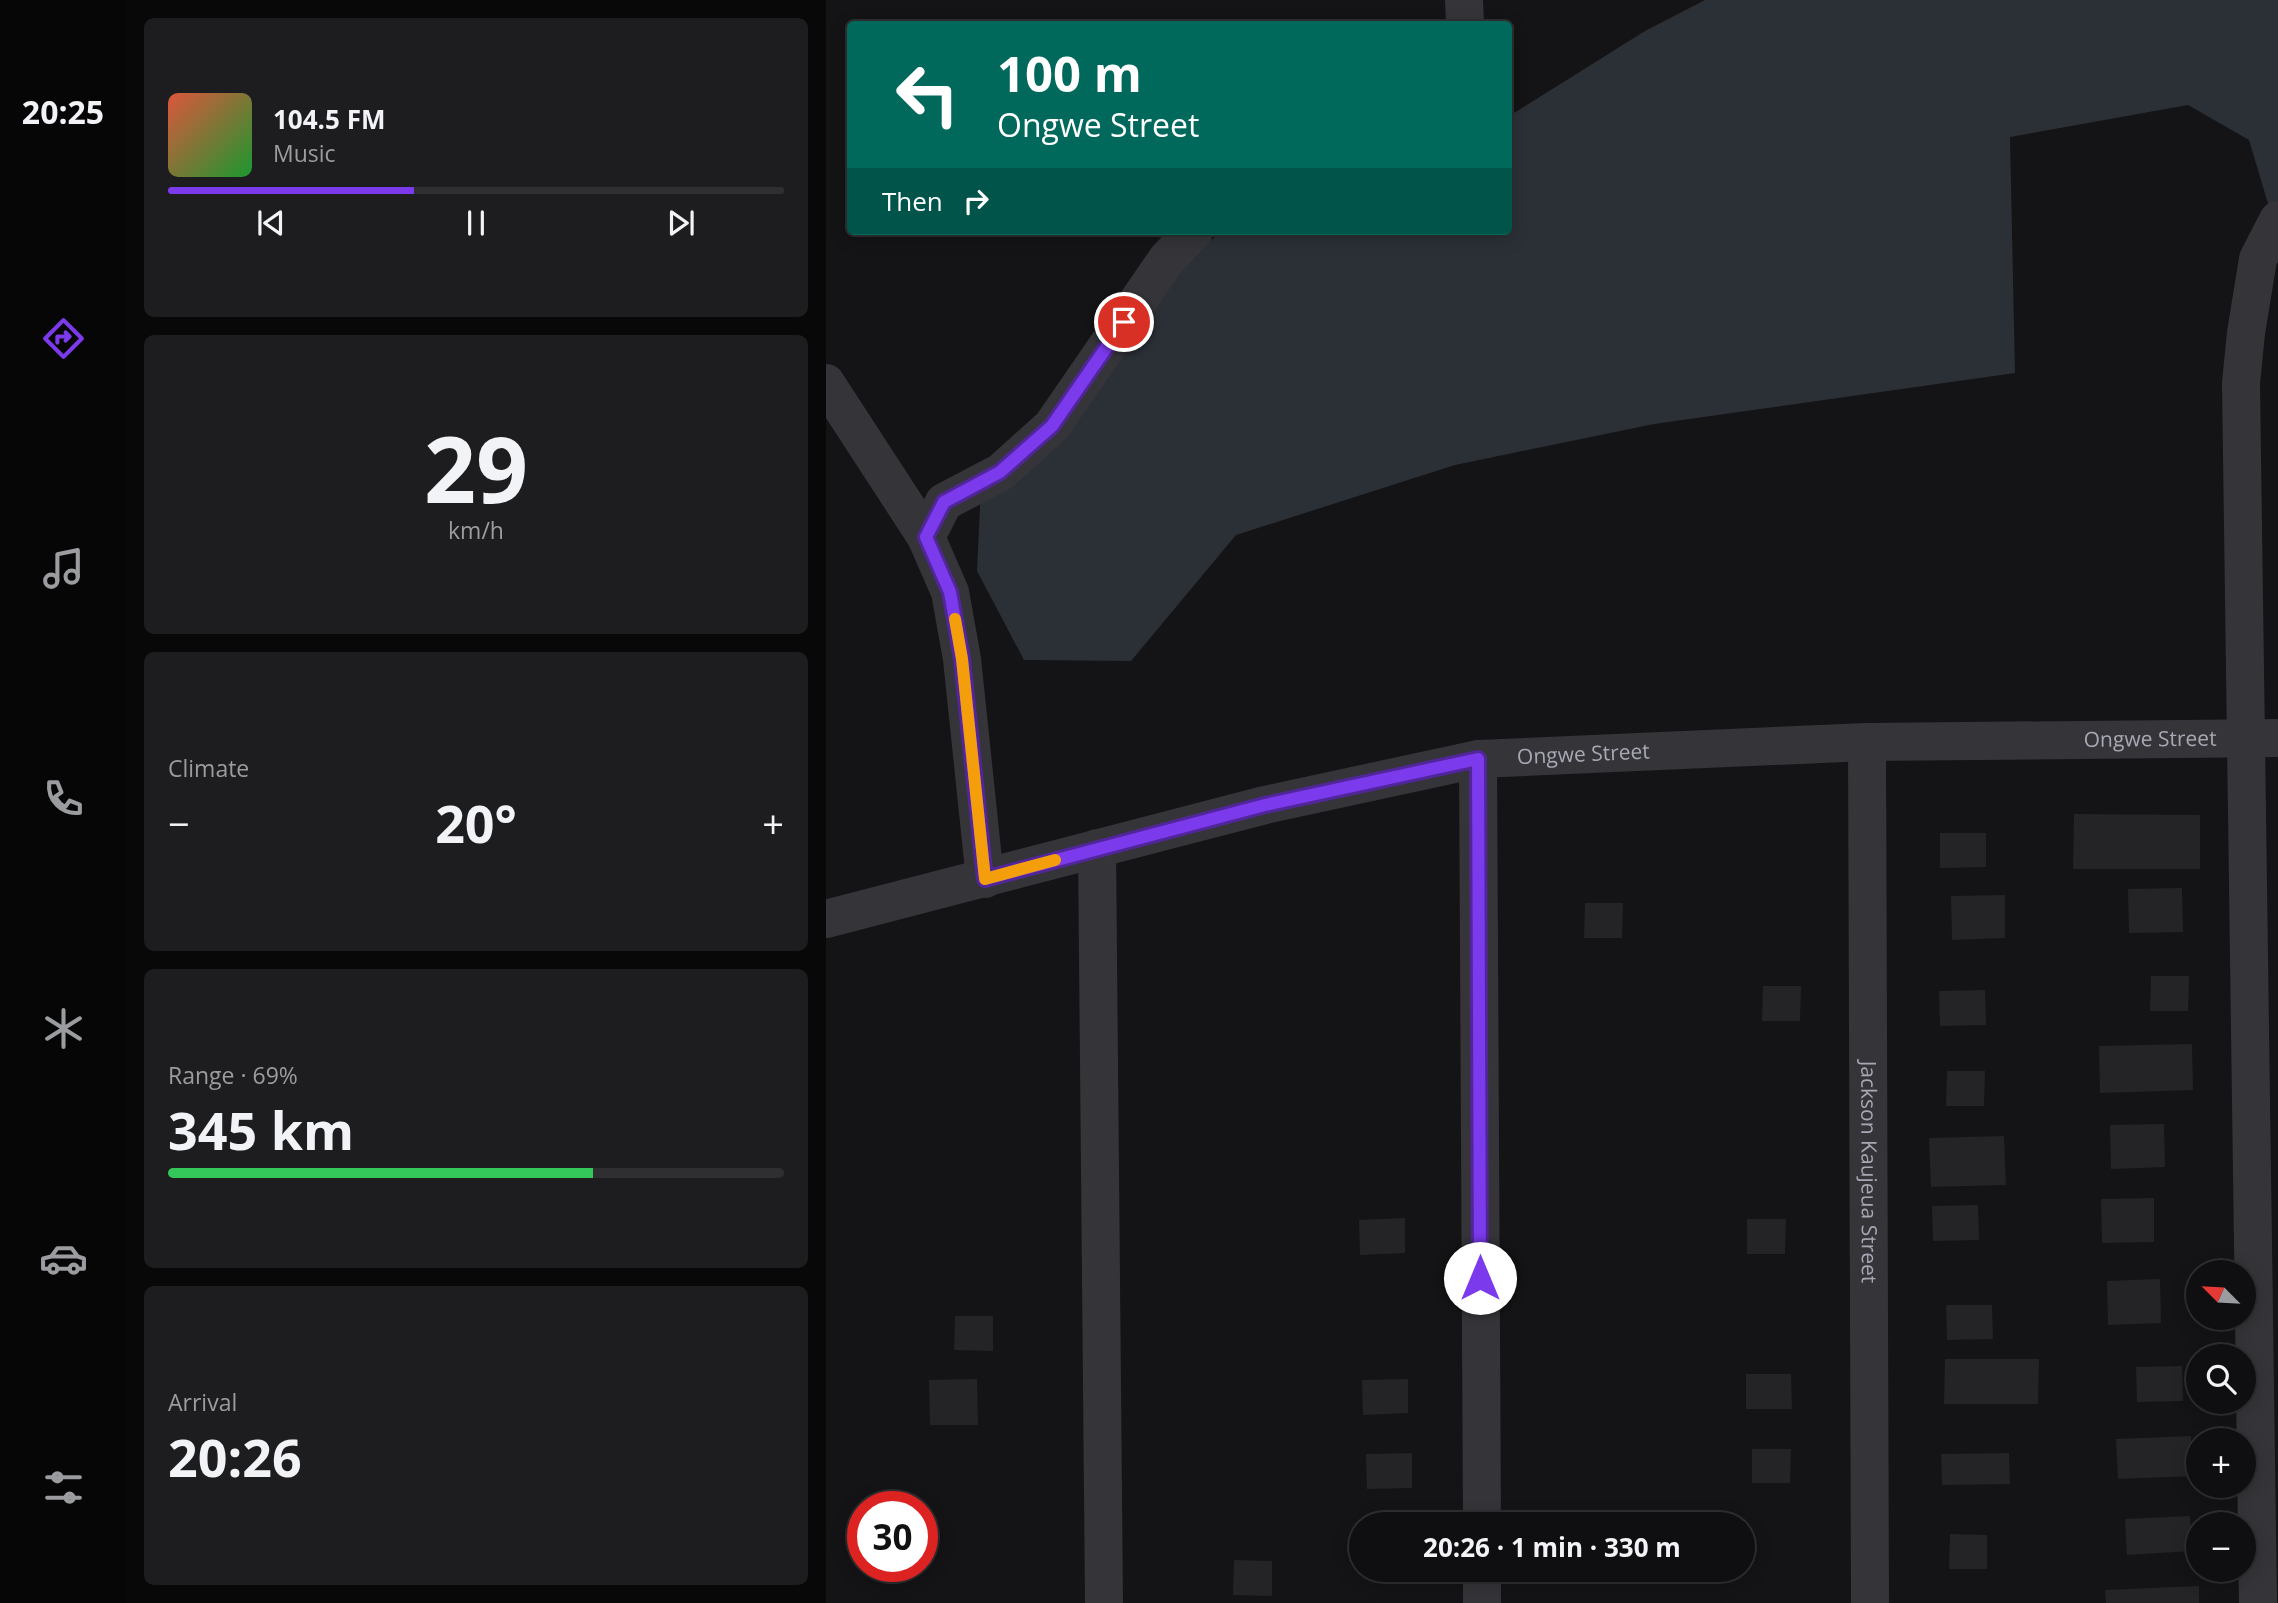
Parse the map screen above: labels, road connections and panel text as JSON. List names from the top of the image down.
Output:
{
  "streets": {
    "street": ["Ongwe Street", "Jackson Kaujeua Street"]
  },
  "crossings": [
    ["Ongwe Street", "Jackson Kaujeua Street"]
  ],
  "north": "top left",
  "page": {
    "tabs": "20:25",
    "turn": ["100 m", "Ongwe Street"],
    "song": ["104.5 FM", "Music"],
    "then": "Then",
    "tile": [
      ["29", "km/h"],
      "Climate",
      ["Range · 69%", "345 km"],
      ["Arrival", "20:26"]
    ],
    "heat": ["−", "20°", "+"],
    "map_buttons": ["+", "−"],
    "limit": "30",
    "trip": "20:26 · 1 min · 330 m"
  }
}
